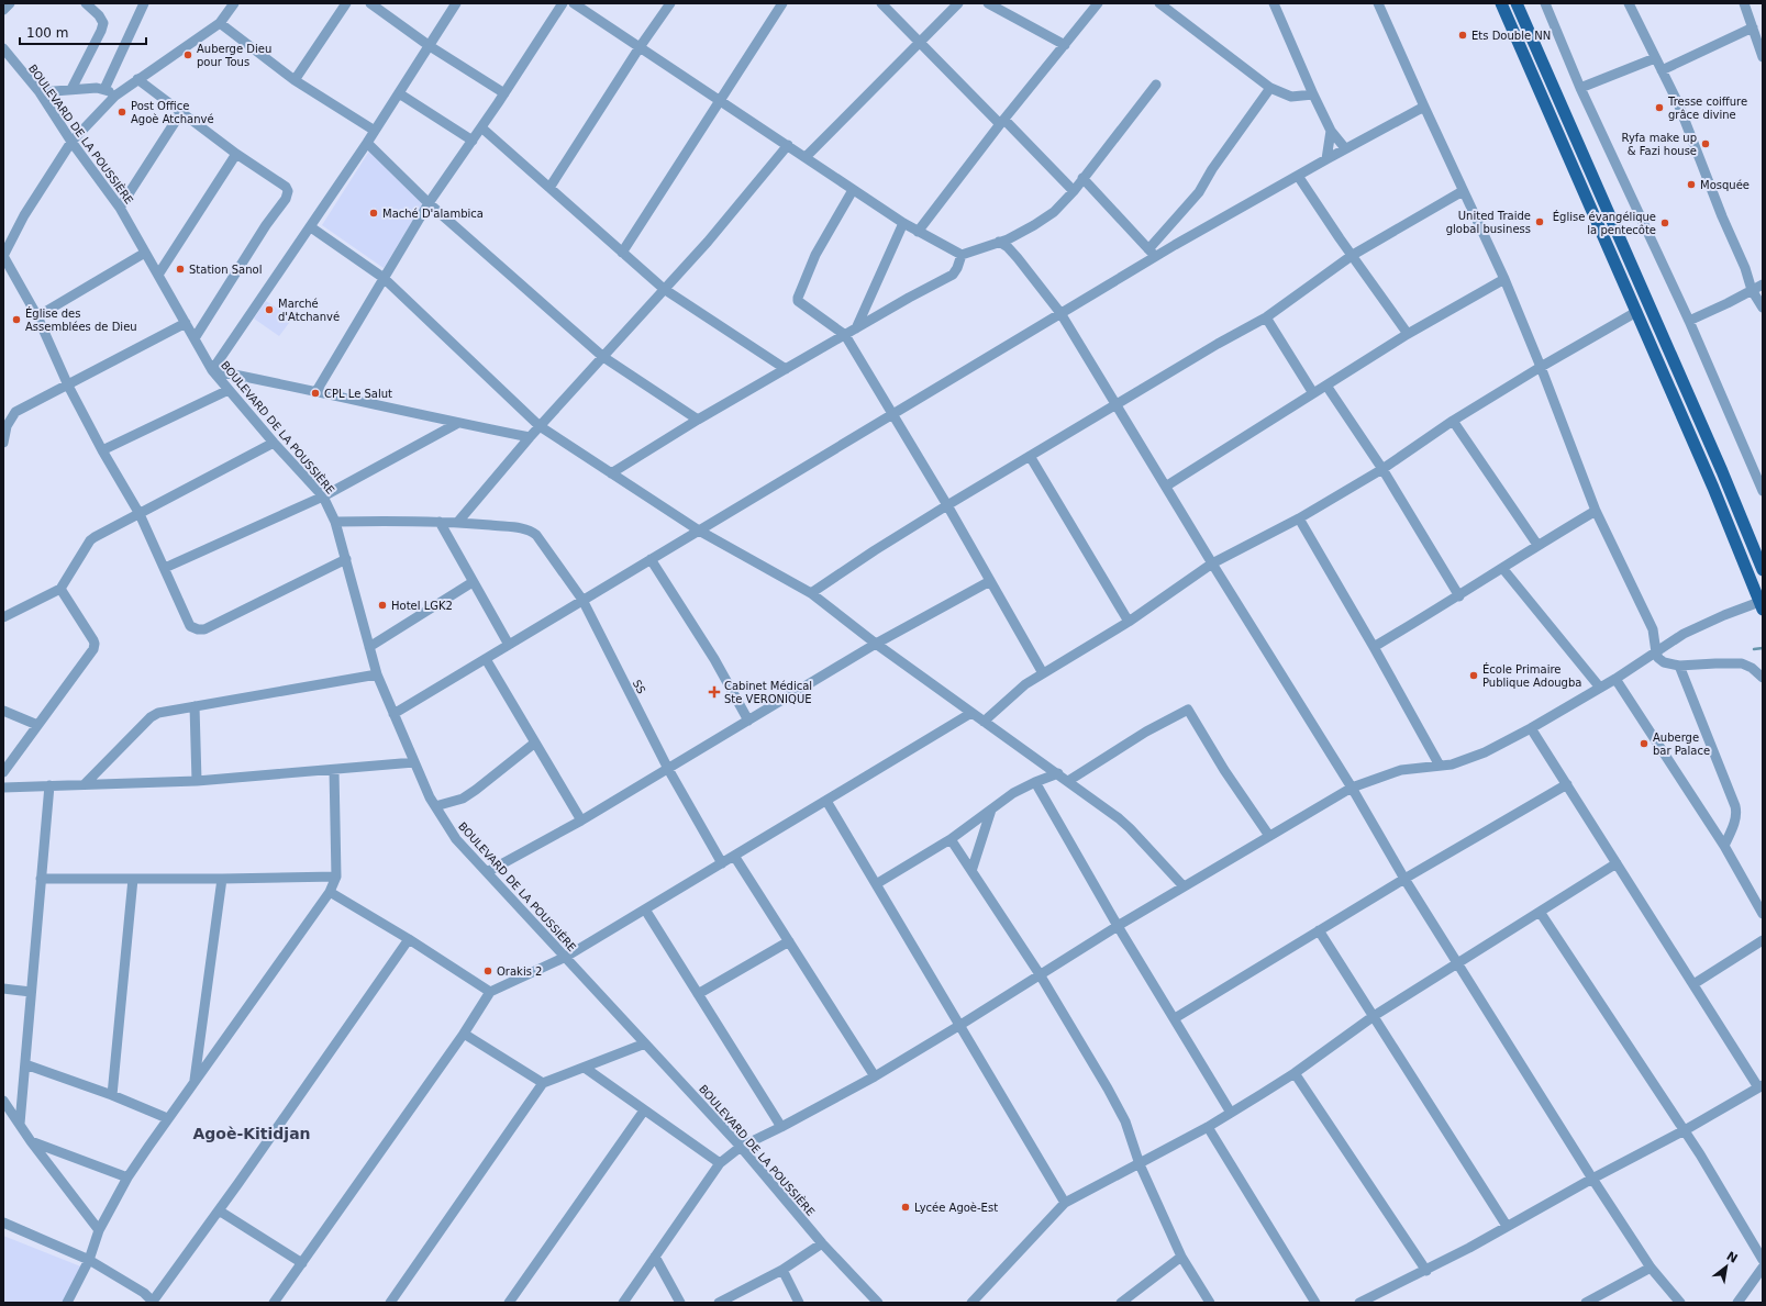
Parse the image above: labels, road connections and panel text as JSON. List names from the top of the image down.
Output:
{
  "streets": {
    "street": ["BOULEVARD DE LA POUSSIÈRE", "SS"]
  },
  "districts": ["Agoè-Kitidjan"],
  "places": {
    "other": [
      "Ets Double NN",
      "Auberge Dieu pour Tous",
      "Tresse coiffure grâce divine",
      "Post Office Agoè Atchanvé",
      "Ryfa make up & Fazi house",
      "Mosquée",
      "Maché D'alambica",
      "United Traide global business",
      "Église évangélique la pentecôte",
      "Station Sanol",
      "Marché d'Atchanvé",
      "Église des Assemblées de Dieu",
      "CPL Le Salut",
      "Hotel LGK2",
      "École Primaire Publique Adougba",
      "Auberge bar Palace",
      "Orakis 2",
      "Lycée Agoè-Est"
    ],
    "health": ["Cabinet Médical Ste VERONIQUE"]
  },
  "scale_bar": "100 m",
  "north": "top right"
}
